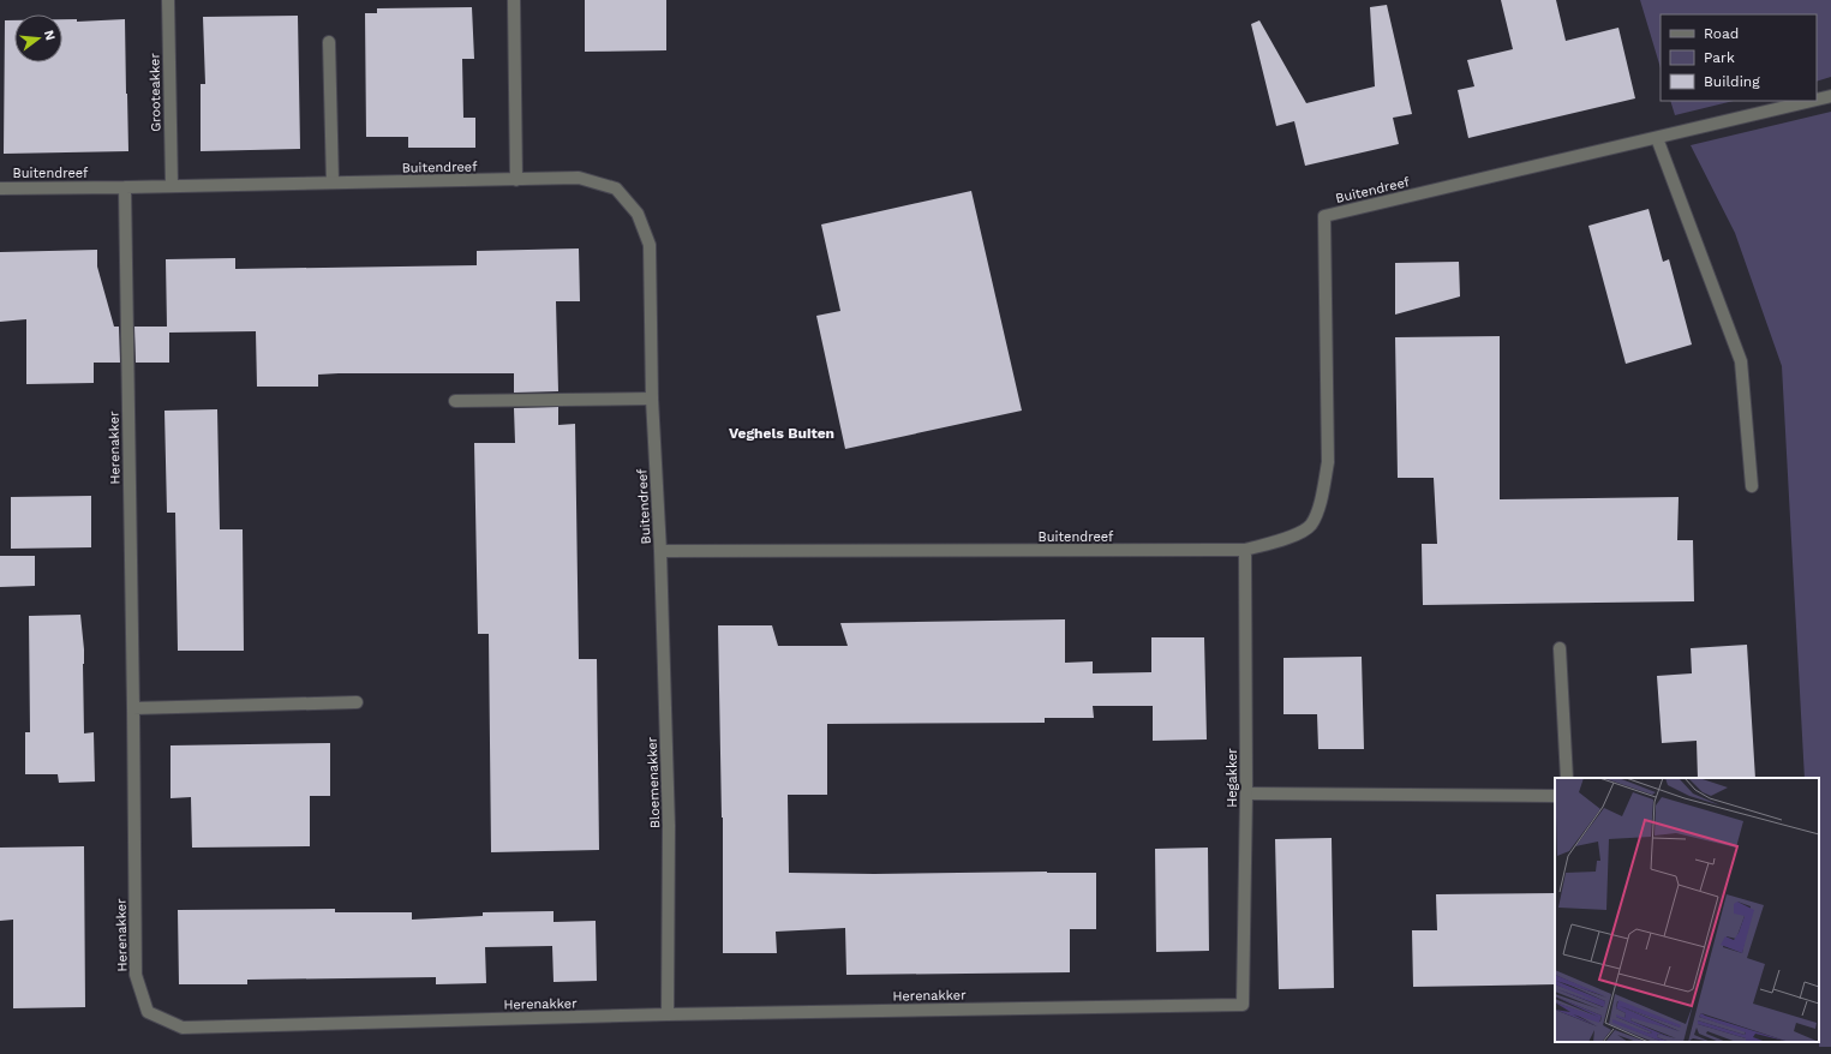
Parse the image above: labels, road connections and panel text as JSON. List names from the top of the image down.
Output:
{
  "streets": {
    "street": [
      "Grooteakker",
      "Buitendreef",
      "Herenakker",
      "Hegakker",
      "Bloemenakker"
    ]
  },
  "crossings": [
    ["Grooteakker", "Buitendreef"],
    ["Buitendreef", "Herenakker"],
    ["Buitendreef", "Hegakker"],
    ["Buitendreef", "Bloemenakker"],
    ["Herenakker", "Hegakker"],
    ["Herenakker", "Bloemenakker"]
  ],
  "districts": ["Veghels Buiten"],
  "legend": ["Road", "Park", "Building"],
  "north": "right"
}
